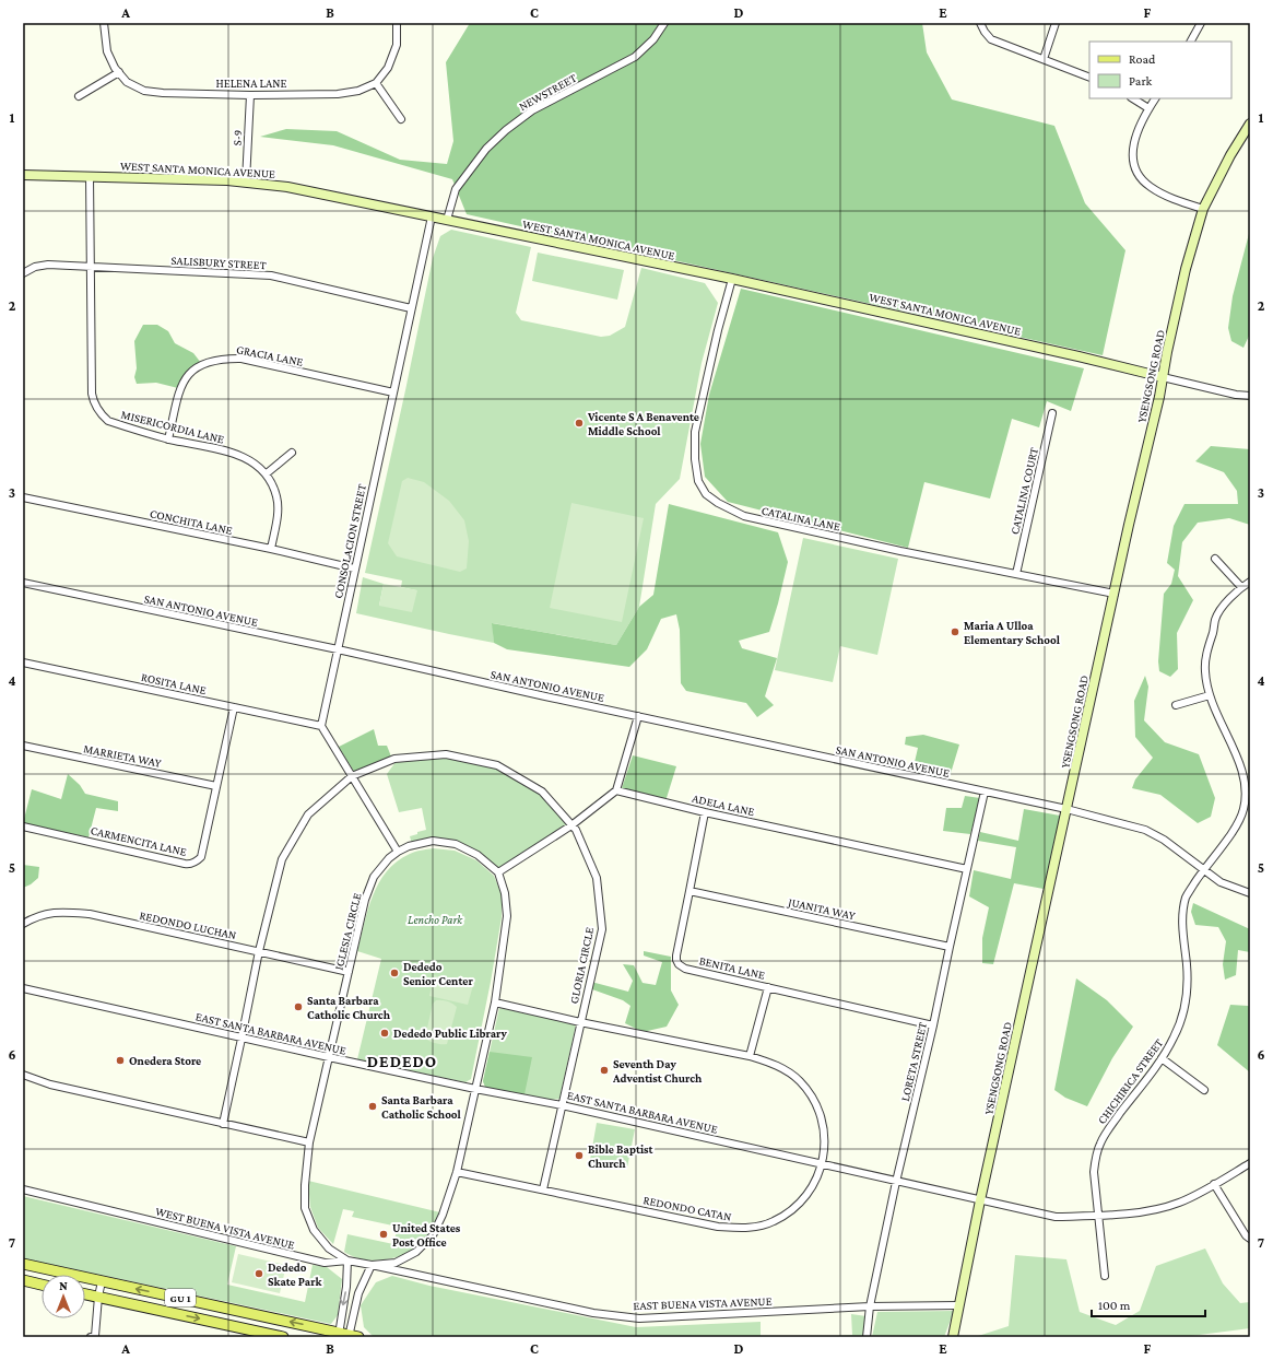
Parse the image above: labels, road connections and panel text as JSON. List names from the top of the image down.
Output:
{
  "streets": {
    "main road": ["WEST SANTA MONICA AVENUE", "YSENGSONG ROAD", "GU 1"],
    "street": [
      "HELENA LANE",
      "NEWSTREET",
      "S-9",
      "SALISBURY STREET",
      "GRACIA LANE",
      "MISERICORDIA LANE",
      "CATALINA COURT",
      "CATALINA LANE",
      "CONCHITA LANE",
      "CONSOLACION STREET",
      "SAN ANTONIO AVENUE",
      "ROSITA LANE",
      "MARRIETA WAY",
      "ADELA LANE",
      "CARMENCITA LANE",
      "JUANITA WAY",
      "REDONDO LUCHAN",
      "IGLESIA CIRCLE",
      "GLORIA CIRCLE",
      "BENITA LANE",
      "EAST SANTA BARBARA AVENUE",
      "LORETA STREET",
      "CHICHIRICA STREET",
      "REDONDO CATAN",
      "WEST BUENA VISTA AVENUE",
      "EAST BUENA VISTA AVENUE"
    ]
  },
  "crossings": [
    ["HELENA LANE", "S-9"],
    ["NEWSTREET", "WEST SANTA MONICA AVENUE"],
    ["S-9", "WEST SANTA MONICA AVENUE"],
    ["WEST SANTA MONICA AVENUE", "YSENGSONG ROAD"],
    ["WEST SANTA MONICA AVENUE", "MISERICORDIA LANE"],
    ["WEST SANTA MONICA AVENUE", "CATALINA LANE"],
    ["WEST SANTA MONICA AVENUE", "CONSOLACION STREET"],
    ["SALISBURY STREET", "MISERICORDIA LANE"],
    ["SALISBURY STREET", "CONSOLACION STREET"],
    ["GRACIA LANE", "MISERICORDIA LANE"],
    ["GRACIA LANE", "CONSOLACION STREET"],
    ["YSENGSONG ROAD", "CATALINA LANE"],
    ["YSENGSONG ROAD", "SAN ANTONIO AVENUE"],
    ["YSENGSONG ROAD", "EAST SANTA BARBARA AVENUE"],
    ["YSENGSONG ROAD", "EAST BUENA VISTA AVENUE"],
    ["MISERICORDIA LANE", "CONCHITA LANE"],
    ["CATALINA COURT", "CATALINA LANE"],
    ["CONCHITA LANE", "CONSOLACION STREET"],
    ["CONSOLACION STREET", "SAN ANTONIO AVENUE"],
    ["CONSOLACION STREET", "ROSITA LANE"],
    ["SAN ANTONIO AVENUE", "LORETA STREET"],
    ["SAN ANTONIO AVENUE", "CHICHIRICA STREET"],
    ["ROSITA LANE", "CARMENCITA LANE"],
    ["MARRIETA WAY", "CARMENCITA LANE"],
    ["ADELA LANE", "BENITA LANE"],
    ["ADELA LANE", "LORETA STREET"],
    ["JUANITA WAY", "BENITA LANE"],
    ["JUANITA WAY", "LORETA STREET"],
    ["REDONDO LUCHAN", "IGLESIA CIRCLE"],
    ["REDONDO LUCHAN", "GLORIA CIRCLE"],
    ["IGLESIA CIRCLE", "EAST SANTA BARBARA AVENUE"],
    ["IGLESIA CIRCLE", "REDONDO CATAN"],
    ["IGLESIA CIRCLE", "WEST BUENA VISTA AVENUE"],
    ["IGLESIA CIRCLE", "EAST BUENA VISTA AVENUE"],
    ["GLORIA CIRCLE", "EAST SANTA BARBARA AVENUE"],
    ["GLORIA CIRCLE", "REDONDO CATAN"],
    ["BENITA LANE", "LORETA STREET"],
    ["EAST SANTA BARBARA AVENUE", "LORETA STREET"],
    ["EAST SANTA BARBARA AVENUE", "CHICHIRICA STREET"],
    ["EAST SANTA BARBARA AVENUE", "REDONDO CATAN"],
    ["LORETA STREET", "EAST BUENA VISTA AVENUE"]
  ],
  "districts": ["DEDEDO"],
  "parks": ["Lencho Park"],
  "places": [
    "Vicente S A Benavente Middle School",
    "Maria A Ulloa Elementary School",
    "Dededo Senior Center",
    "Santa Barbara Catholic Church",
    "Dededo Public Library",
    "Onedera Store",
    "Seventh Day Adventist Church",
    "Santa Barbara Catholic School",
    "Bible Baptist Church",
    "United States Post Office",
    "Dededo Skate Park"
  ],
  "legend": ["Road", "Park"],
  "scale_bar": "100 m",
  "north": "top",
  "grid": {
    "columns": [
      "A",
      "B",
      "C",
      "D",
      "E",
      "F"
    ],
    "rows": [
      "1",
      "2",
      "3",
      "4",
      "5",
      "6",
      "7"
    ]
  }
}
